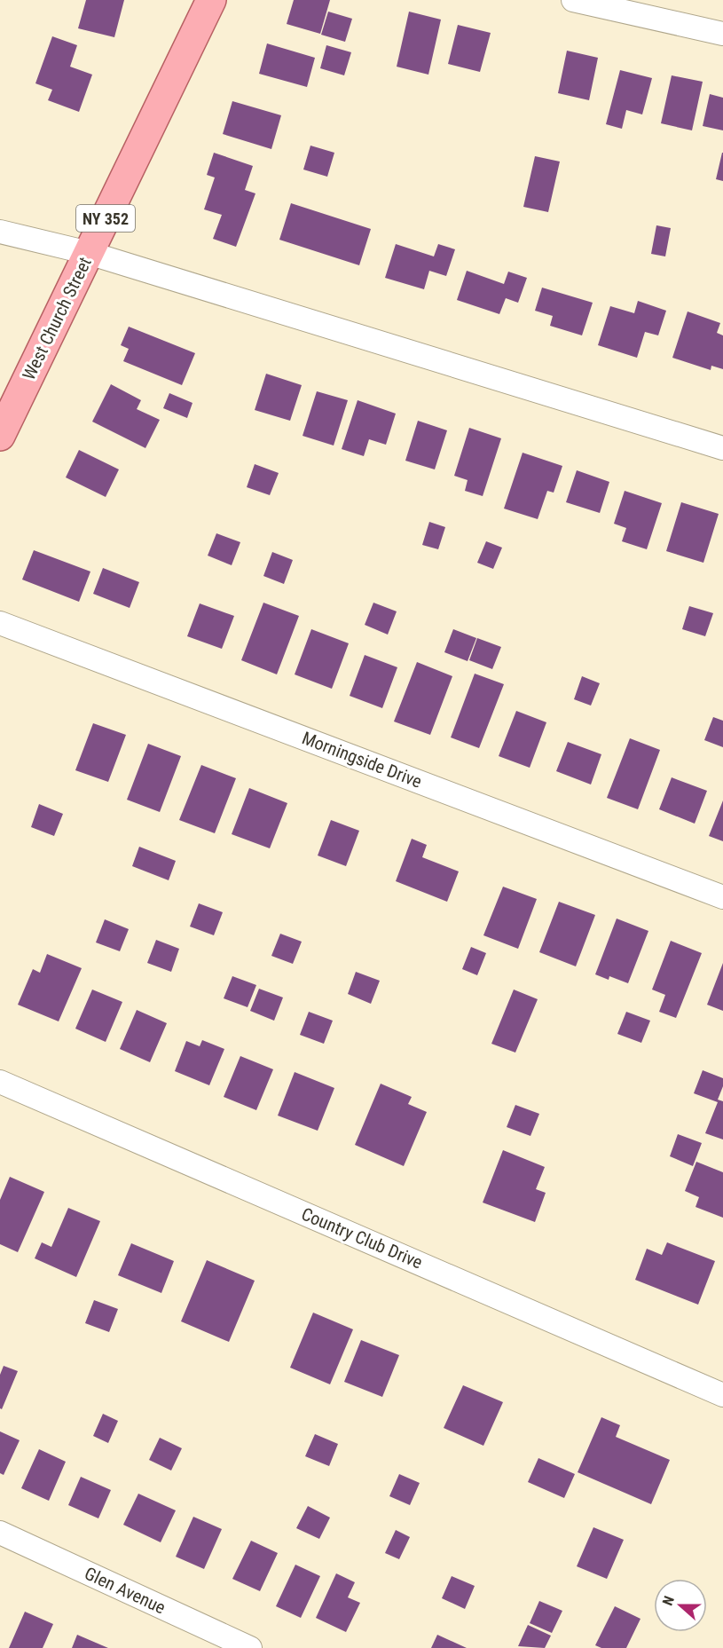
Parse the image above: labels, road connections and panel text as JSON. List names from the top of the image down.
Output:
{
  "streets": {
    "main road": ["NY 352", "West Church Street"],
    "street": ["Morningside Drive", "Country Club Drive", "Glen Avenue"]
  },
  "north": "left"
}
